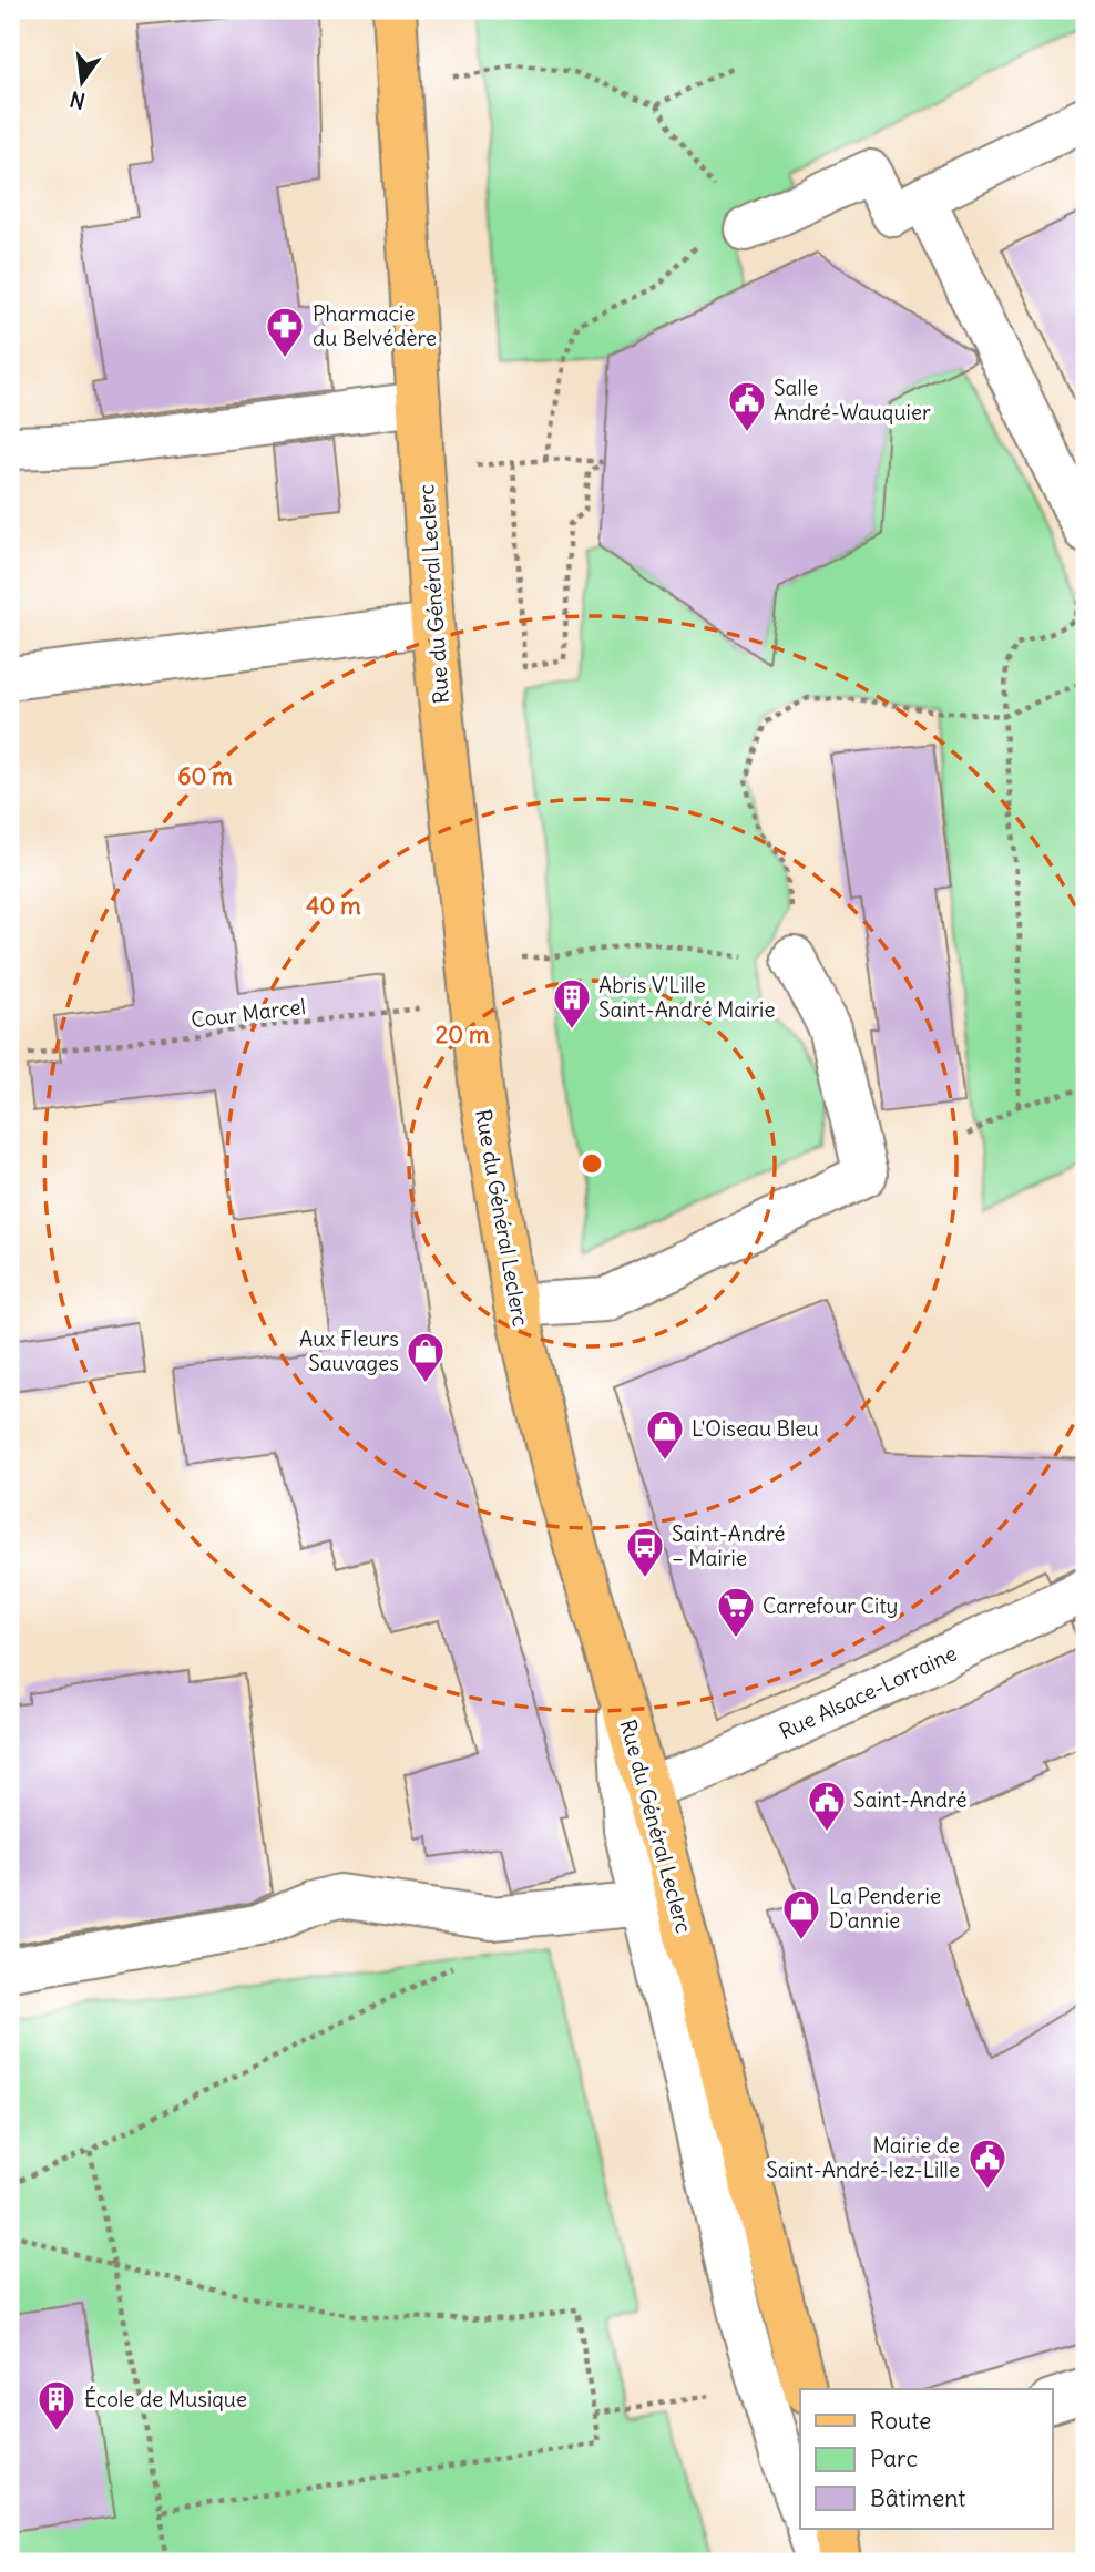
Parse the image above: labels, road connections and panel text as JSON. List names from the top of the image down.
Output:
{
  "streets": {
    "main road": ["Rue du Général Leclerc"],
    "street": ["Rue Alsace-Lorraine"],
    "path": ["Cour Marcel"]
  },
  "crossings": [
    ["Rue du Général Leclerc", "Cour Marcel"],
    ["Rue du Général Leclerc", "Rue Alsace-Lorraine"]
  ],
  "places": {
    "pharmacy": ["Pharmacie du Belvédère"],
    "public building": ["Salle André-Wauquier", "Saint-André", "Mairie de Saint-André-lez-Lille"],
    "building": ["Abris V'Lille Saint-André Mairie", "École de Musique"],
    "shop": ["Aux Fleurs Sauvages", "L'Oiseau Bleu", "La Penderie D'annie"],
    "bus stop": ["Saint-André – Mairie"],
    "supermarket": ["Carrefour City"]
  },
  "legend": ["Route", "Parc", "Bâtiment"],
  "north": "bottom",
  "rings": ["60 m", "40 m", "20 m"]
}
